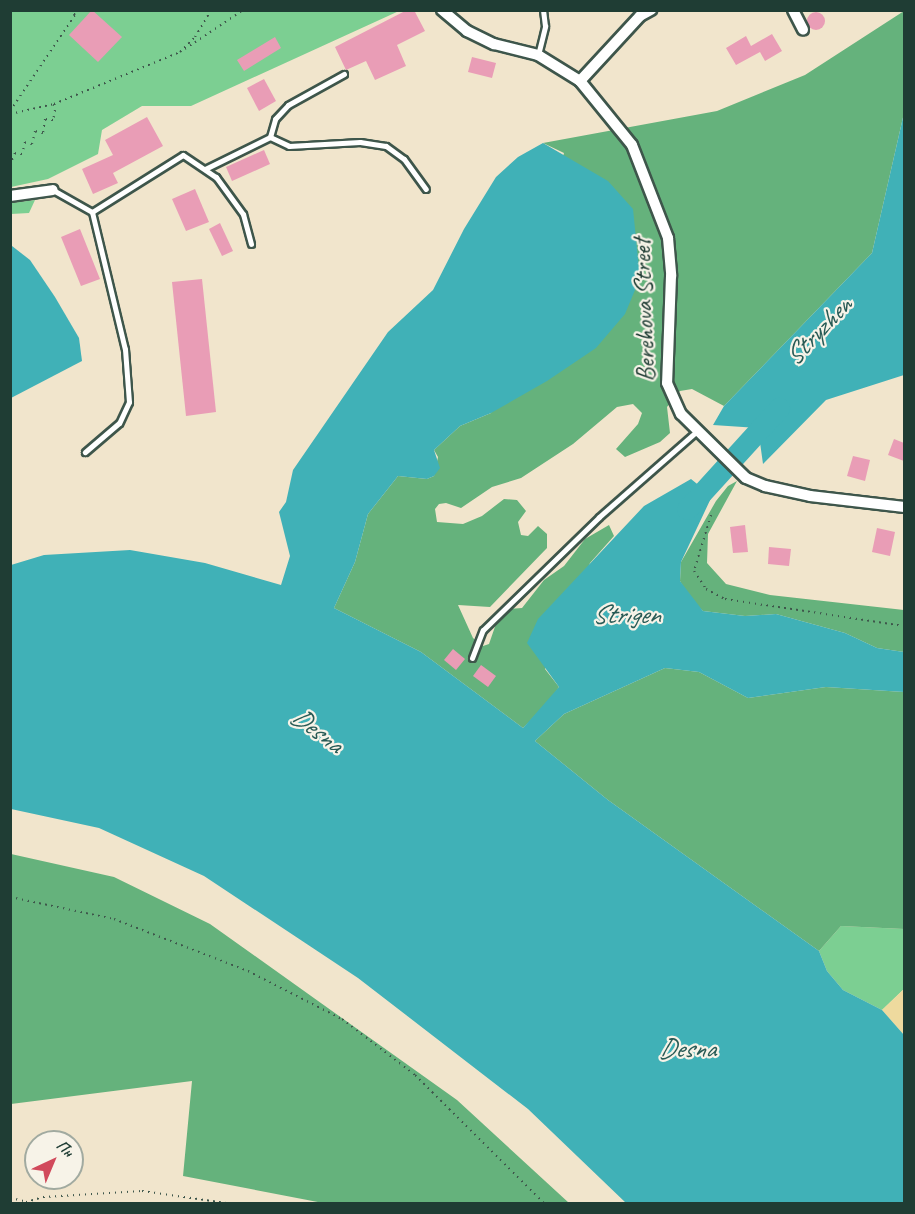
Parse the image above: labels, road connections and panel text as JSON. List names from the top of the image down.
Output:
{
  "streets": {
    "street": ["Berehova Street"]
  },
  "water": ["Stryzhen", "Strigen", "Desna"],
  "north": "top right"
}
